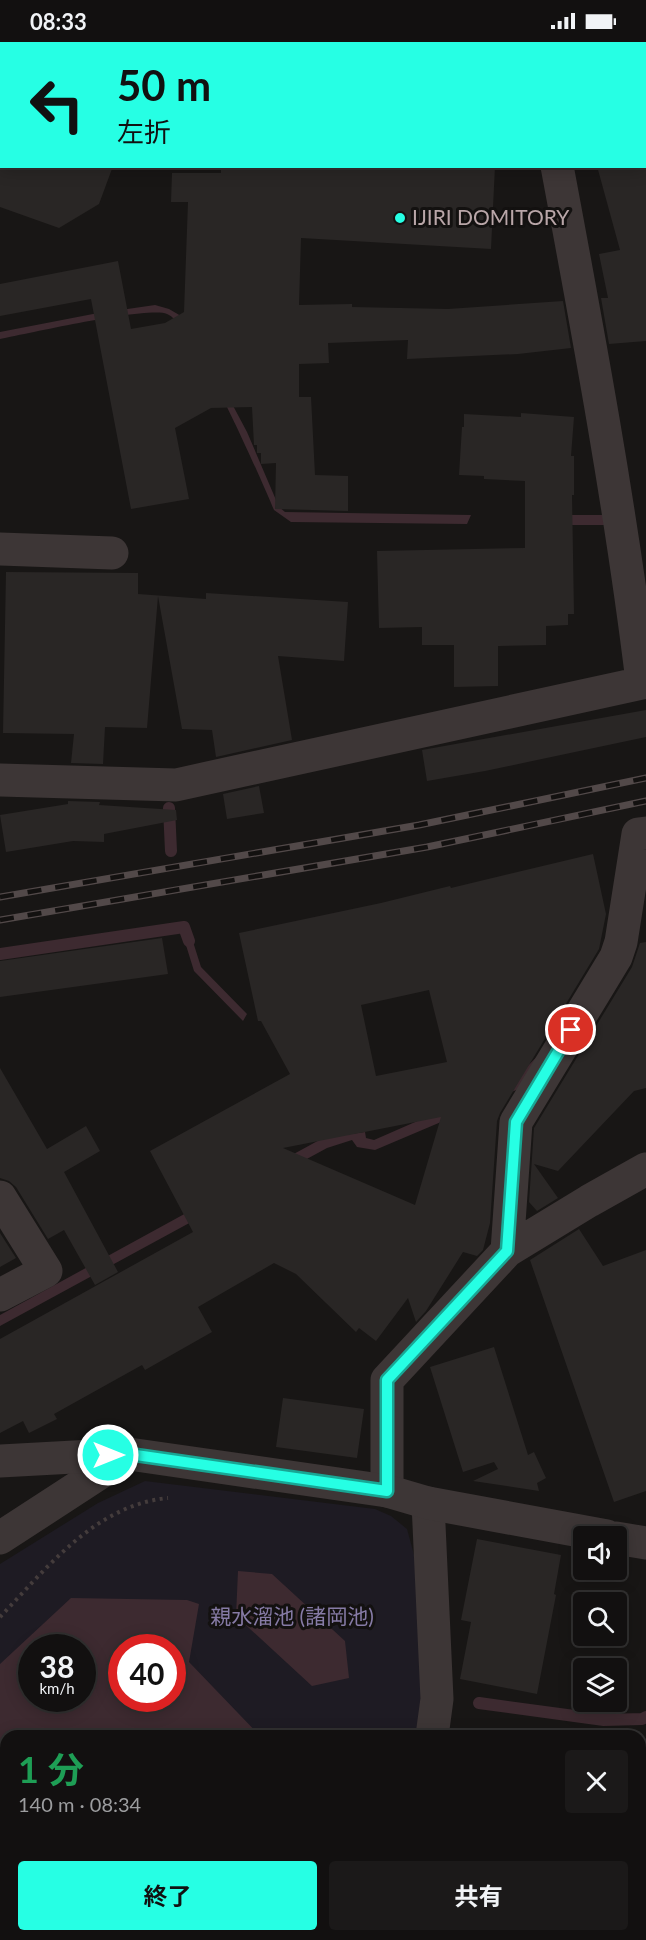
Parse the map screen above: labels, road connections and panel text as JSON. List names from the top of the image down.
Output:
{
  "parks": ["親水溜池 (諸岡池)"],
  "places": ["IJIRI DOMITORY"],
  "page": {
    "status": "08:33",
    "turn": ["50 m", "左折"],
    "speed": "38 km/h",
    "limit": "40",
    "heading": ["1 分", "140 m · 08:34"],
    "buttons": ["終了", "共有"]
  }
}
